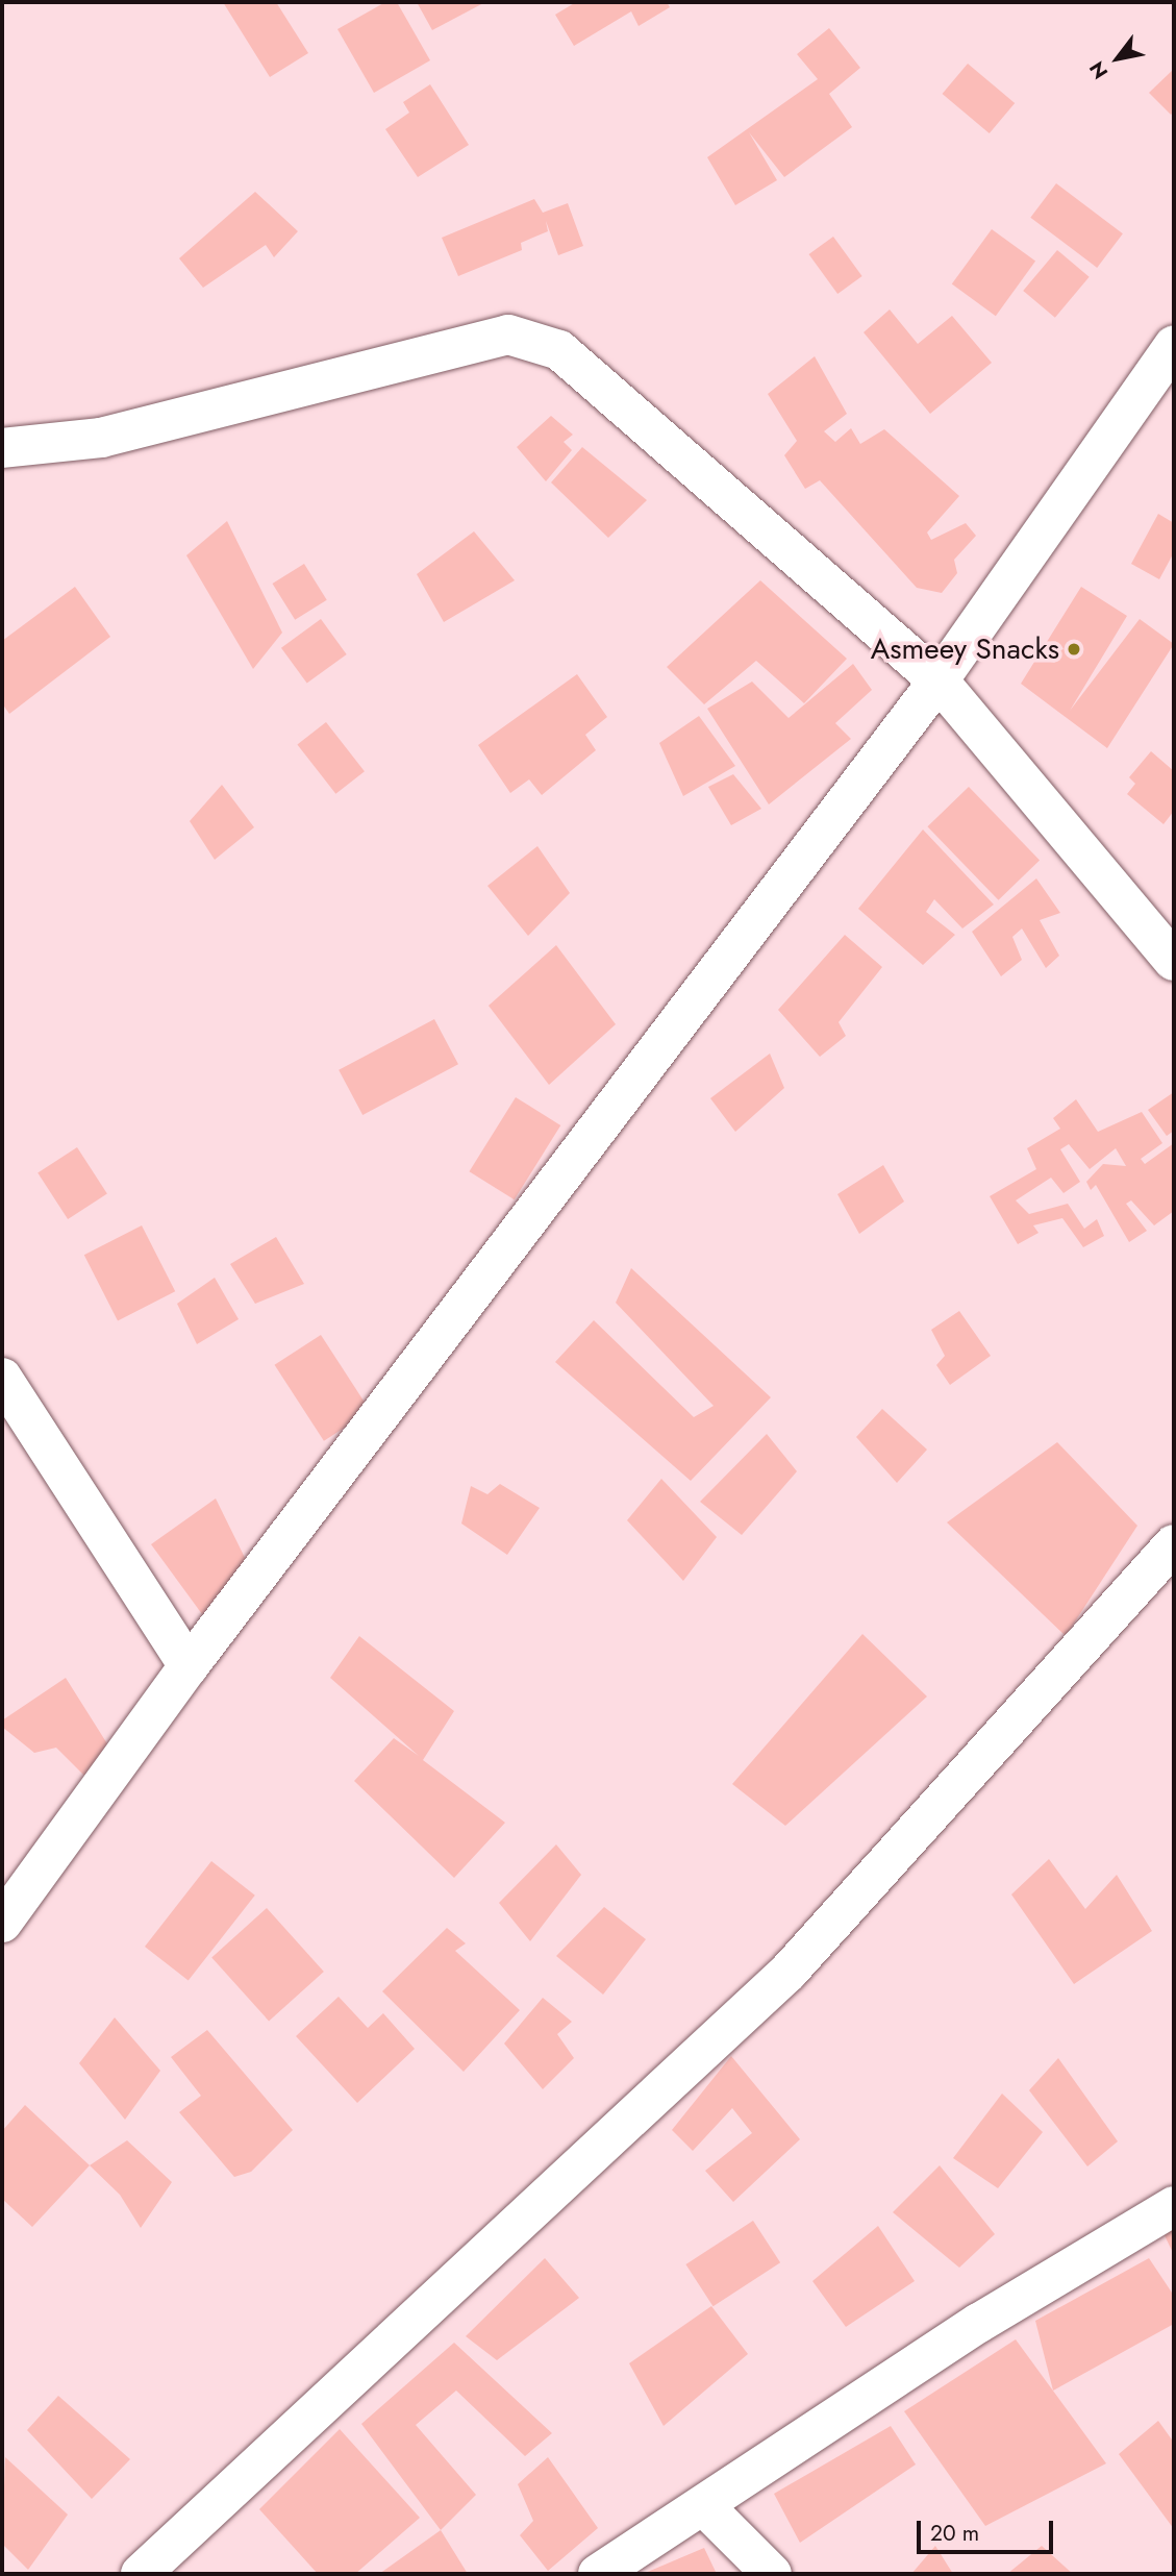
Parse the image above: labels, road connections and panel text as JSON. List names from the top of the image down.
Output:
{
  "places": ["Asmeey Snacks"],
  "scale_bar": "20 m",
  "north": "bottom left"
}
